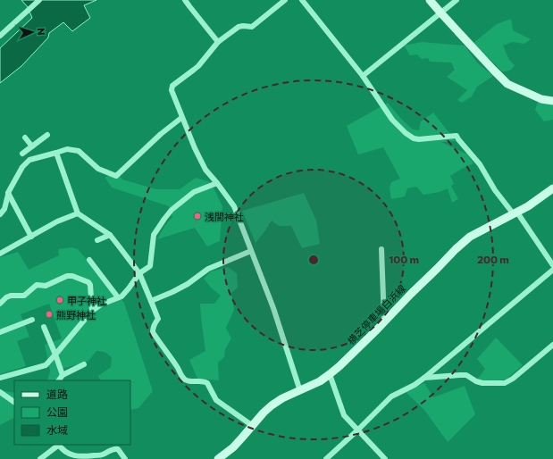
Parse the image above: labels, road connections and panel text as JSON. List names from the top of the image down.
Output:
{
  "streets": {
    "main road": ["横芝停車場白浜線"]
  },
  "places": ["浅間神社", "甲子神社", "熊野神社"],
  "legend": ["道路", "公園", "水域"],
  "north": "right",
  "rings": ["100 m", "200 m"]
}
